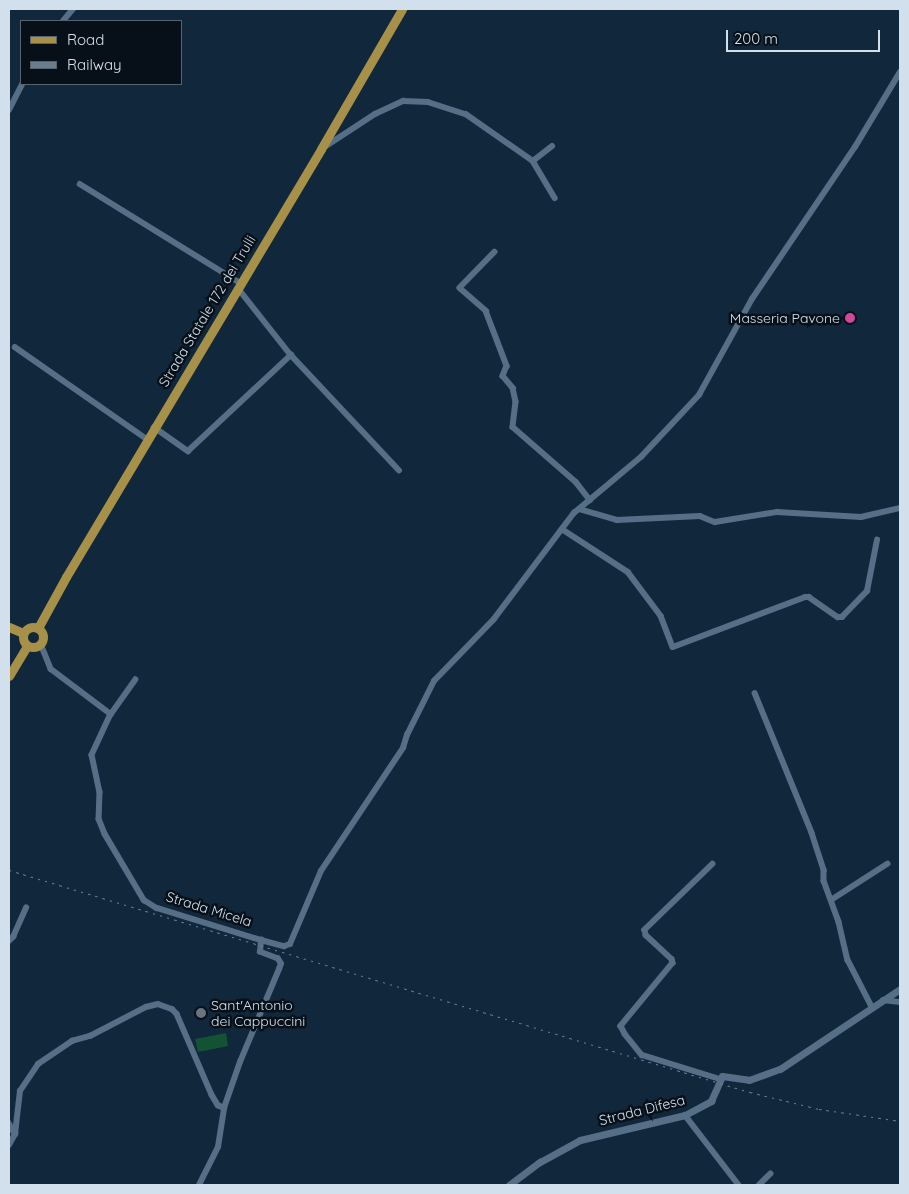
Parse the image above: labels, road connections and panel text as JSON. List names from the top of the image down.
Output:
{
  "streets": {
    "main road": ["Strada Statale 172 dei Trulli"],
    "street": ["Strada Micela", "Strada Difesa"]
  },
  "places": ["Masseria Pavone", "Sant'Antonio dei Cappuccini"],
  "legend": ["Road", "Railway"],
  "scale_bar": "200 m"
}
